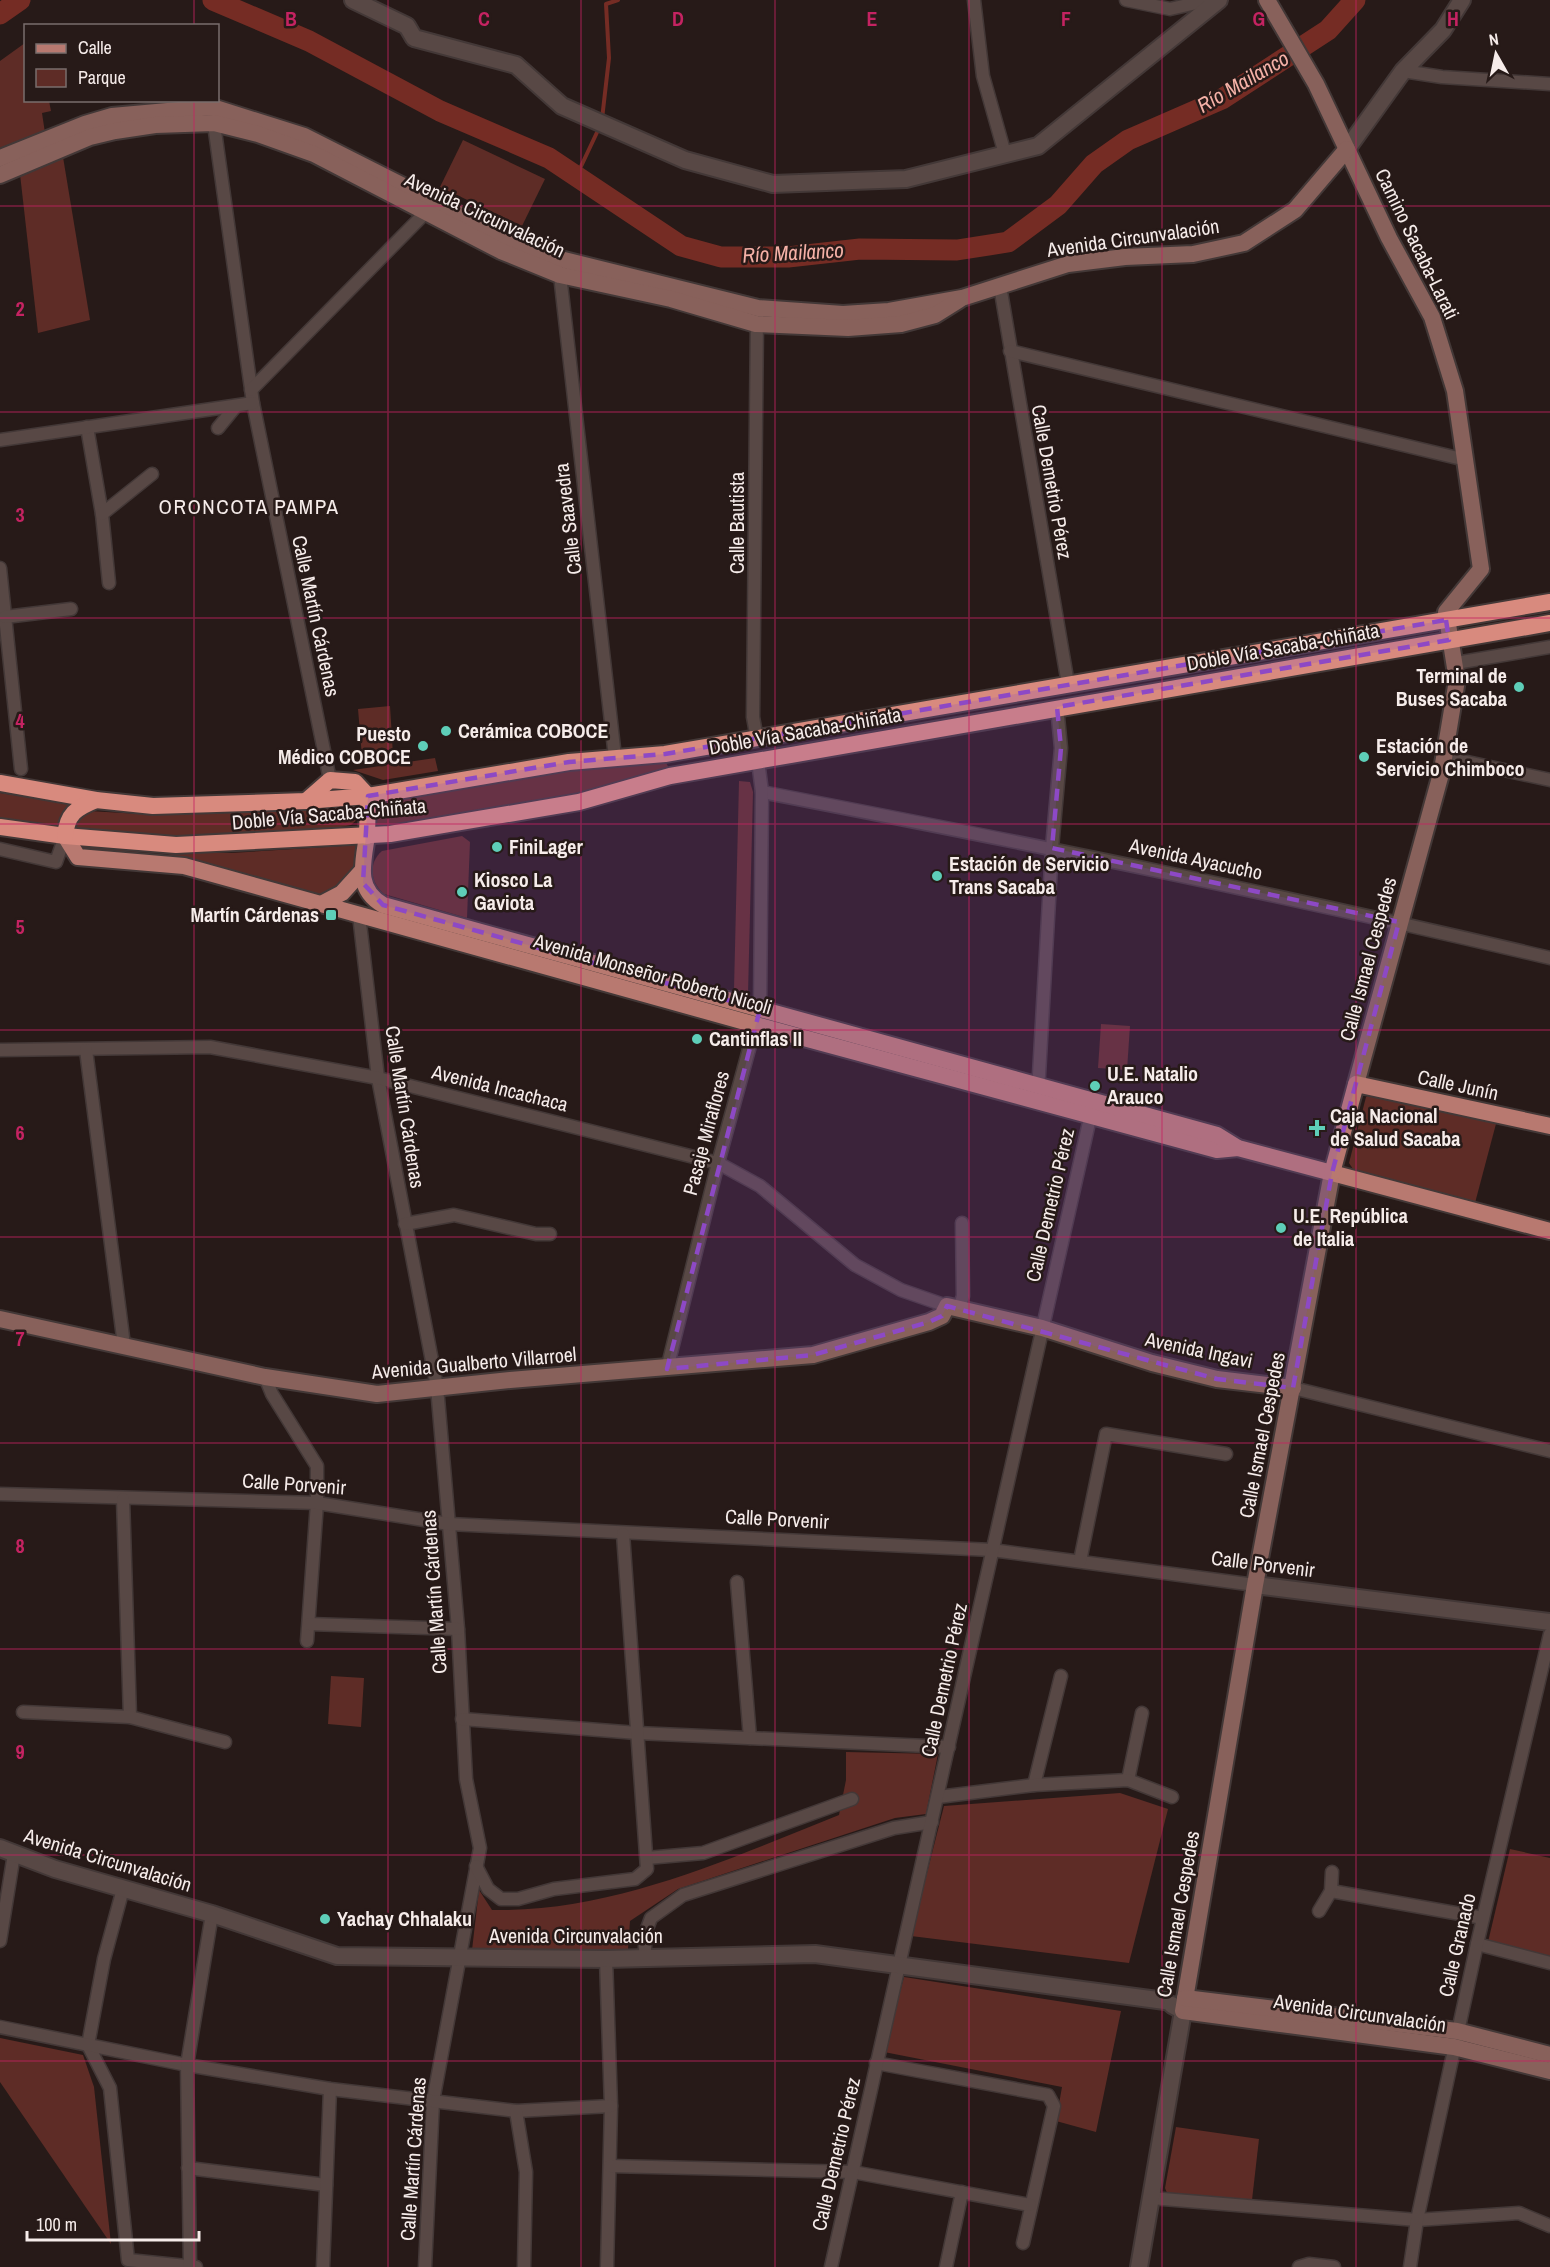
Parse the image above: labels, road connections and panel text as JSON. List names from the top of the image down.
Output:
{
  "streets": {
    "highway": ["Doble Vía Sacaba-Chiñata"],
    "main road": [
      "Avenida Circunvalación",
      "Camino Sacaba-Larati",
      "Calle Ismael Cespedes",
      "Avenida Monseñor Roberto Nicoli",
      "Calle Junín",
      "Avenida Ingavi",
      "Avenida Gualberto Villarroel"
    ],
    "street": [
      "Calle Demetrio Pérez",
      "Calle Saavedra",
      "Calle Bautista",
      "Calle Martín Cárdenas",
      "Avenida Ayacucho",
      "Avenida Incachaca",
      "Pasaje Miraflores",
      "Calle Porvenir",
      "Calle Granado"
    ]
  },
  "crossings": [
    ["Avenida Circunvalación", "Camino Sacaba-Larati"],
    ["Avenida Circunvalación", "Calle Demetrio Pérez"],
    ["Avenida Circunvalación", "Calle Saavedra"],
    ["Avenida Circunvalación", "Calle Bautista"],
    ["Avenida Circunvalación", "Calle Martín Cárdenas"],
    ["Avenida Circunvalación", "Calle Ismael Cespedes"],
    ["Avenida Circunvalación", "Calle Granado"],
    ["Camino Sacaba-Larati", "Doble Vía Sacaba-Chiñata"],
    ["Camino Sacaba-Larati", "Calle Ismael Cespedes"],
    ["Calle Demetrio Pérez", "Doble Vía Sacaba-Chiñata"],
    ["Calle Demetrio Pérez", "Avenida Monseñor Roberto Nicoli"],
    ["Calle Demetrio Pérez", "Avenida Ingavi"],
    ["Calle Demetrio Pérez", "Calle Porvenir"],
    ["Calle Saavedra", "Doble Vía Sacaba-Chiñata"],
    ["Calle Bautista", "Doble Vía Sacaba-Chiñata"],
    ["Calle Martín Cárdenas", "Avenida Monseñor Roberto Nicoli"],
    ["Calle Martín Cárdenas", "Avenida Incachaca"],
    ["Calle Martín Cárdenas", "Avenida Gualberto Villarroel"],
    ["Calle Martín Cárdenas", "Calle Porvenir"],
    ["Doble Vía Sacaba-Chiñata", "Calle Ismael Cespedes"],
    ["Doble Vía Sacaba-Chiñata", "Avenida Monseñor Roberto Nicoli"],
    ["Doble Vía Sacaba-Chiñata", "Pasaje Miraflores"],
    ["Avenida Ayacucho", "Calle Ismael Cespedes"],
    ["Avenida Ayacucho", "Pasaje Miraflores"],
    ["Calle Ismael Cespedes", "Avenida Monseñor Roberto Nicoli"],
    ["Calle Ismael Cespedes", "Calle Junín"],
    ["Calle Ismael Cespedes", "Avenida Ingavi"],
    ["Calle Ismael Cespedes", "Calle Porvenir"],
    ["Avenida Monseñor Roberto Nicoli", "Pasaje Miraflores"],
    ["Avenida Incachaca", "Pasaje Miraflores"],
    ["Avenida Incachaca", "Avenida Ingavi"],
    ["Avenida Incachaca", "Avenida Gualberto Villarroel"],
    ["Pasaje Miraflores", "Avenida Gualberto Villarroel"],
    ["Avenida Ingavi", "Avenida Gualberto Villarroel"]
  ],
  "districts": ["ORONCOTA PAMPA"],
  "water": ["Río Mailanco"],
  "places": {
    "other": [
      "Terminal de Buses Sacaba",
      "Cerámica COBOCE",
      "Puesto Médico COBOCE",
      "Estación de Servicio Chimboco",
      "FiniLager",
      "Estación de Servicio Trans Sacaba",
      "Kiosco La Gaviota",
      "Cantinflas II",
      "U.E. Natalio Arauco",
      "U.E. República de Italia",
      "Yachay Chhalaku"
    ],
    "transit": ["Martín Cárdenas"],
    "health": ["Caja Nacional de Salud Sacaba"]
  },
  "legend": ["Calle", "Parque"],
  "scale_bar": "100 m",
  "north": "top",
  "grid": {
    "columns": [
      "B",
      "C",
      "D",
      "E",
      "F",
      "G",
      "H"
    ],
    "rows": [
      "2",
      "3",
      "4",
      "5",
      "6",
      "7",
      "8",
      "9"
    ]
  }
}
